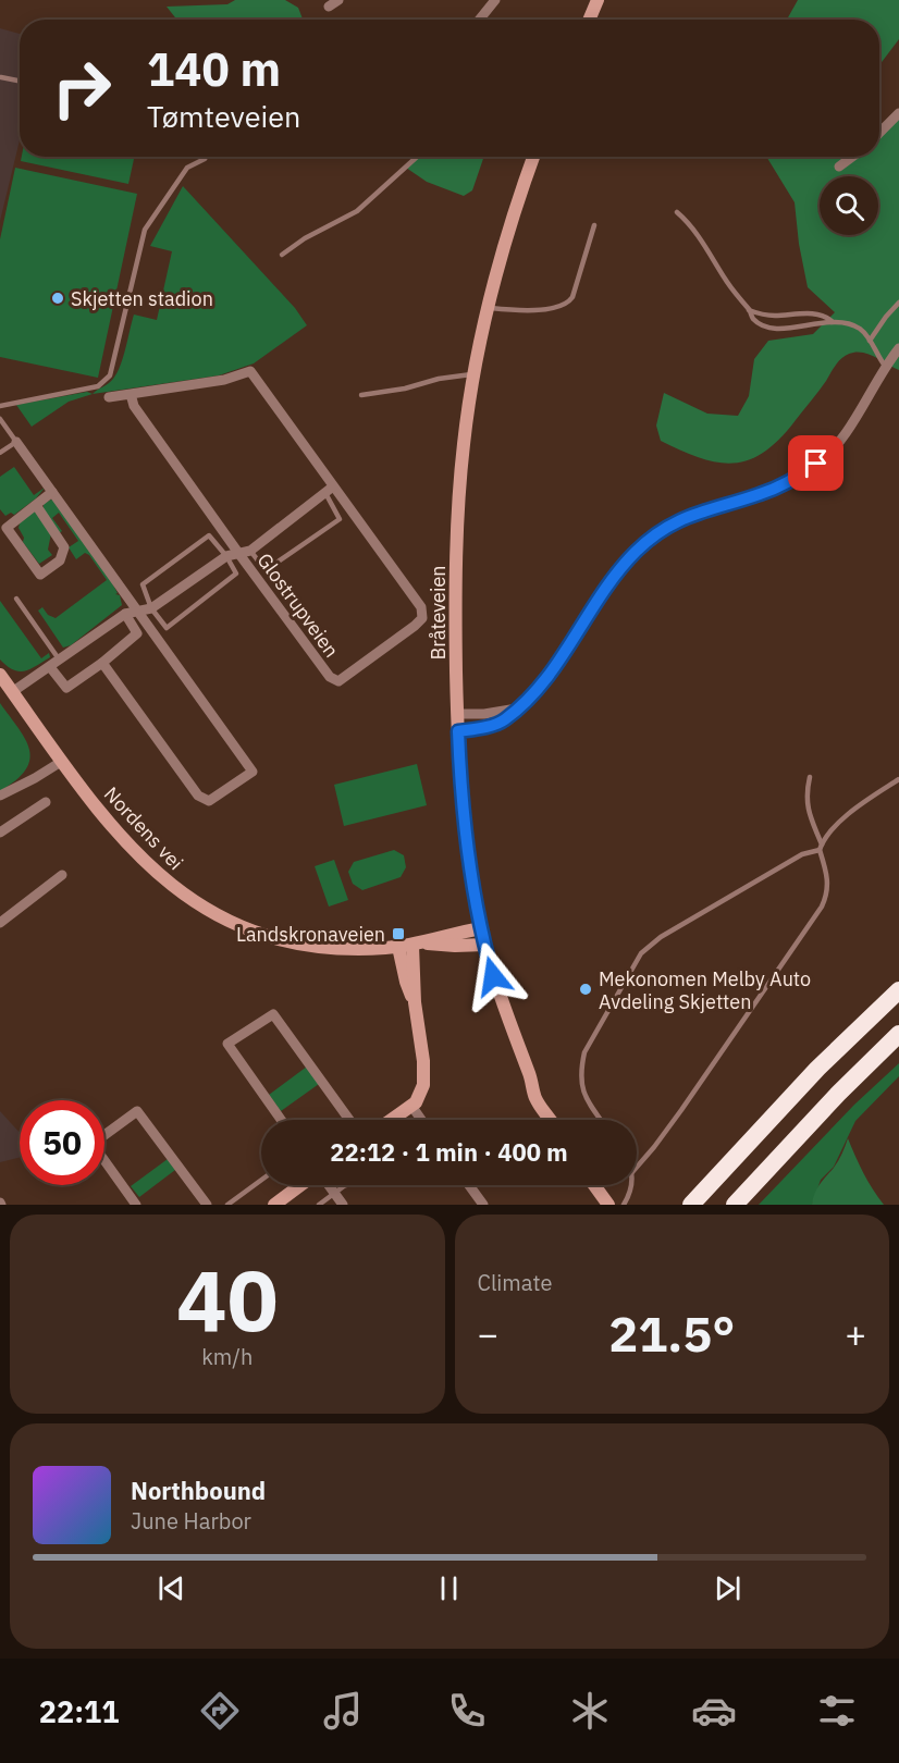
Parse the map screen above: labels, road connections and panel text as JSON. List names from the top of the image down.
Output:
{
  "streets": {
    "main road": ["Bråteveien", "Nordens vei"],
    "street": ["Glostrupveien"]
  },
  "crossings": [
    ["Glostrupveien", "Nordens vei"],
    ["Bråteveien", "Nordens vei"]
  ],
  "places": {
    "other": ["Skjetten stadion", "Mekonomen Melby Auto Avdeling Skjetten"],
    "transit": ["Landskronaveien"]
  },
  "page": {
    "turn": ["140 m", "Tømteveien"],
    "limit": "50",
    "trip": "22:12 · 1 min · 400 m",
    "tile": [
      ["40", "km/h"],
      "Climate"
    ],
    "heat": ["−", "21.5°", "+"],
    "song": ["Northbound", "June Harbor"],
    "tabs": "22:11"
  }
}
